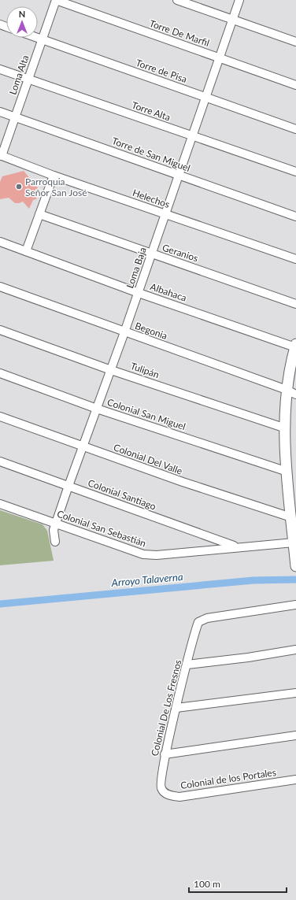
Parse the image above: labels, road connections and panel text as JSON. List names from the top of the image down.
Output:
{
  "streets": {
    "street": [
      "Torre De Marfil",
      "Torre de Pisa",
      "Loma Alta",
      "Torre Alta",
      "Torre de San Miguel",
      "Helechos",
      "Geranios",
      "Loma Baja",
      "Albahaca",
      "Begonia",
      "Tulipán",
      "Colonial San Miguel",
      "Colonial Del Valle",
      "Colonial Santiago",
      "Colonial San Sebastián",
      "Colonial De Los Fresnos",
      "Colonial de los Portales"
    ]
  },
  "crossings": [
    ["Torre De Marfil", "Loma Alta"],
    ["Torre De Marfil", "Loma Baja"],
    ["Torre de Pisa", "Loma Alta"],
    ["Torre de Pisa", "Loma Baja"],
    ["Loma Alta", "Torre Alta"],
    ["Loma Alta", "Torre de San Miguel"],
    ["Loma Alta", "Helechos"],
    ["Torre Alta", "Loma Baja"],
    ["Torre de San Miguel", "Loma Baja"],
    ["Helechos", "Loma Baja"],
    ["Geranios", "Loma Baja"],
    ["Loma Baja", "Albahaca"],
    ["Loma Baja", "Begonia"],
    ["Loma Baja", "Tulipán"],
    ["Loma Baja", "Colonial San Miguel"],
    ["Loma Baja", "Colonial Del Valle"],
    ["Loma Baja", "Colonial Santiago"],
    ["Loma Baja", "Colonial San Sebastián"],
    ["Colonial Santiago", "Colonial San Sebastián"],
    ["Colonial De Los Fresnos", "Colonial de los Portales"]
  ],
  "water": ["Arroyo Talaverna"],
  "places": ["Parroquia Señor San José"],
  "scale_bar": "100 m",
  "north": "top"
}
